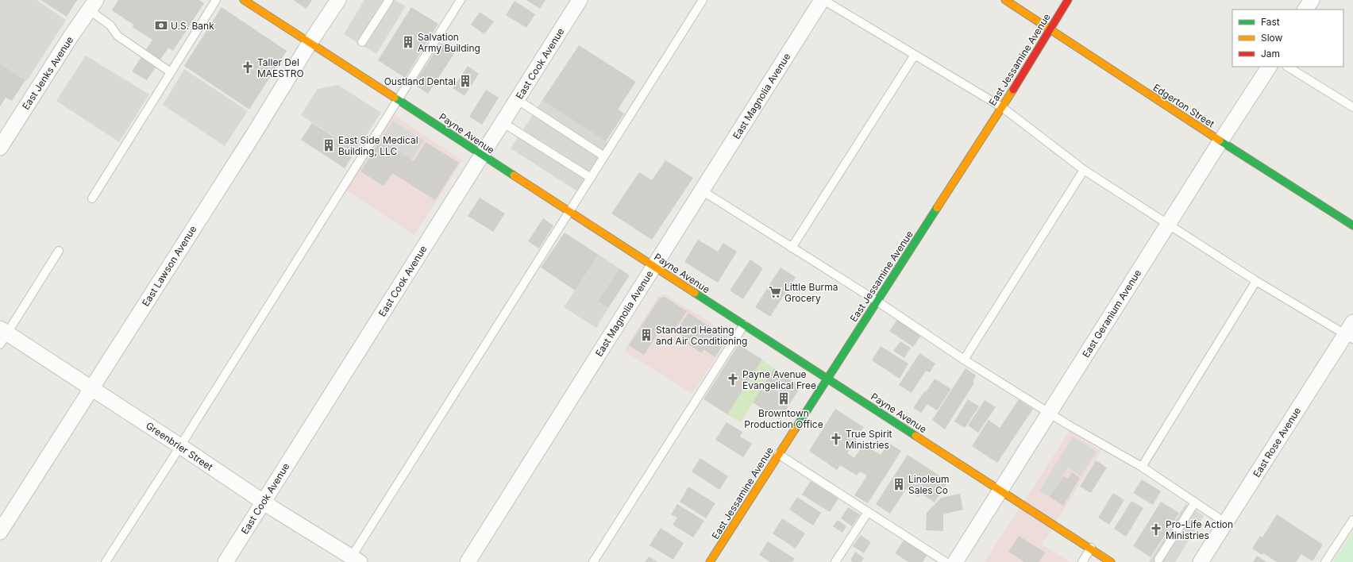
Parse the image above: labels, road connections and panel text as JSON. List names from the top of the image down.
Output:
{
  "streets": {
    "street": [
      "East Jessamine Avenue",
      "East Cook Avenue",
      "East Jenks Avenue",
      "East Magnolia Avenue",
      "Edgerton Street",
      "Payne Avenue",
      "East Lawson Avenue",
      "East Geranium Avenue",
      "East Rose Avenue",
      "Greenbrier Street"
    ]
  },
  "crossings": [
    ["East Jessamine Avenue", "Edgerton Street"],
    ["East Jessamine Avenue", "Payne Avenue"],
    ["East Cook Avenue", "Payne Avenue"],
    ["East Cook Avenue", "Greenbrier Street"],
    ["East Magnolia Avenue", "Payne Avenue"],
    ["Edgerton Street", "East Geranium Avenue"],
    ["Payne Avenue", "East Lawson Avenue"],
    ["Payne Avenue", "East Geranium Avenue"],
    ["East Lawson Avenue", "Greenbrier Street"]
  ],
  "places": {
    "bank": ["U.S. Bank"],
    "building": [
      "Salvation Army Building",
      "Oustland Dental",
      "East Side Medical Building, LLC",
      "Standard Heating and Air Conditioning",
      "Browntown Production Office",
      "Linoleum Sales Co"
    ],
    "church": [
      "Taller Del MAESTRO",
      "Payne Avenue Evangelical Free",
      "True Spirit Ministries",
      "Pro-Life Action Ministries"
    ],
    "supermarket": ["Little Burma Grocery"]
  },
  "legend": ["Fast", "Slow", "Jam"]
}
